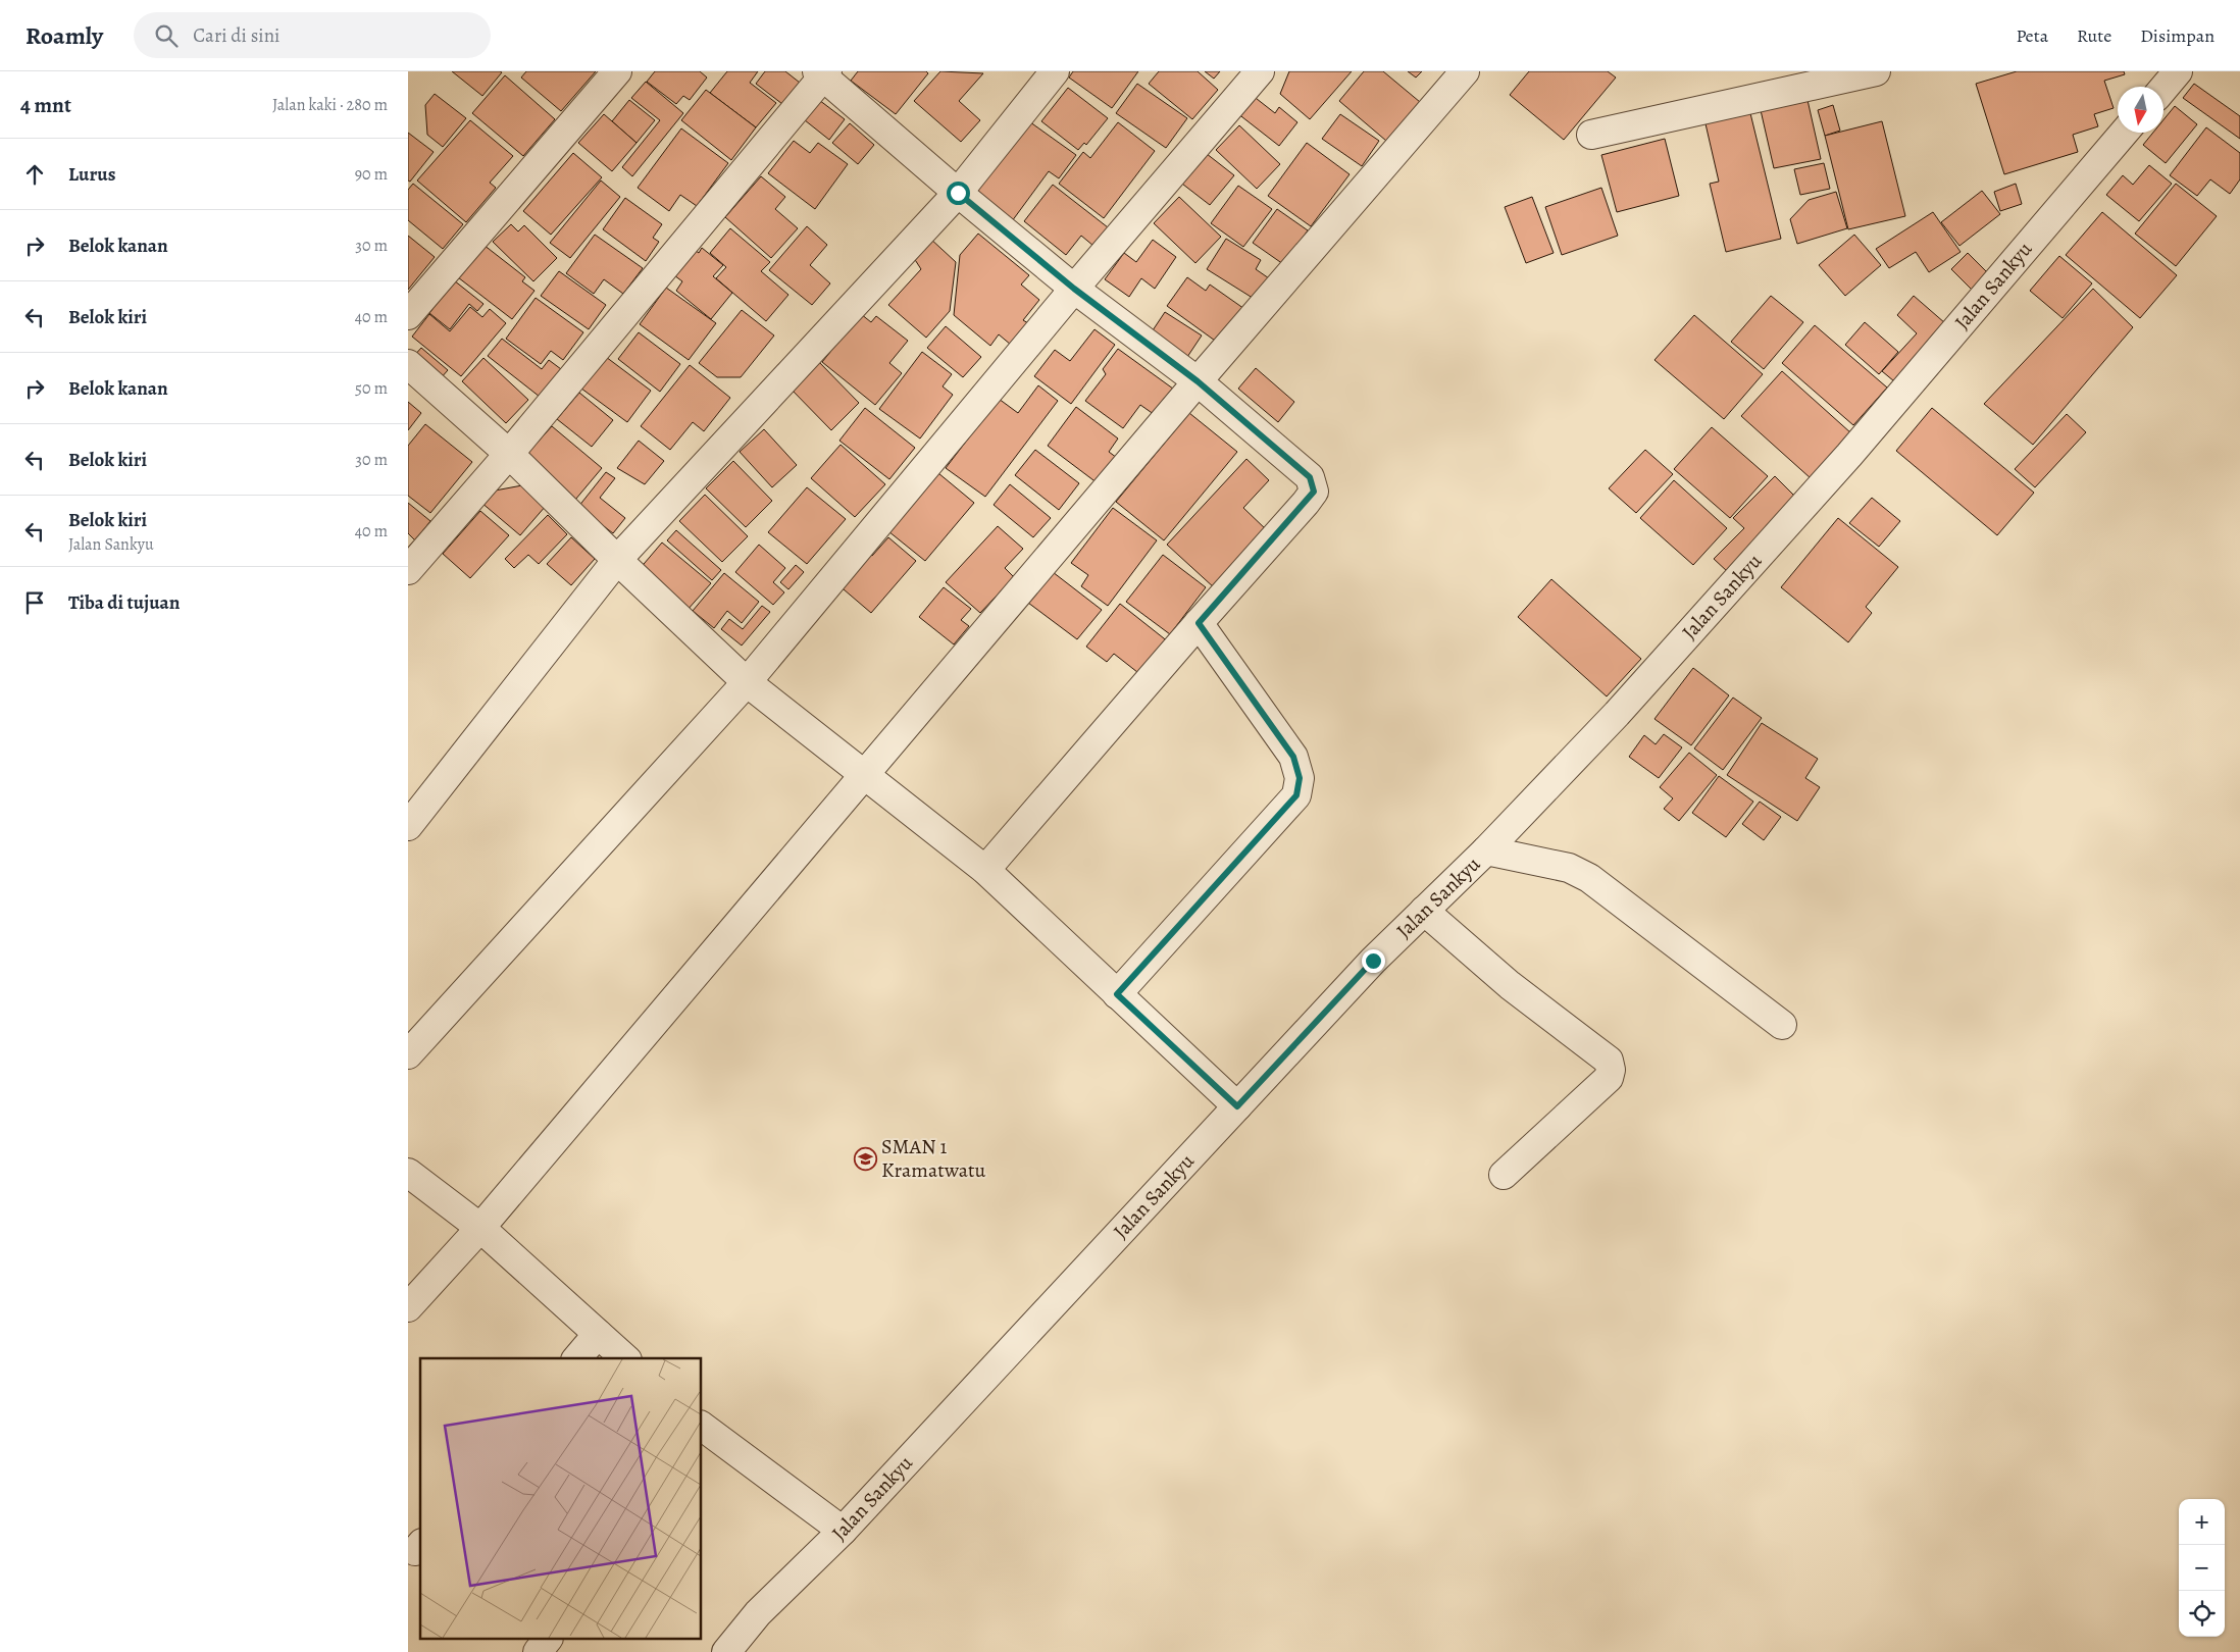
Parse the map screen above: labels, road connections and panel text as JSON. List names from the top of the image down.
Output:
{
  "streets": {
    "street": ["Jalan Sankyu"]
  },
  "places": {
    "school or university": ["SMAN 1 Kramatwatu"]
  },
  "north": "bottom",
  "page": {
    "header": "Roamly",
    "search": "Cari di sini",
    "nav": ["Peta", "Rute", "Disimpan"],
    "heading": ["4 mnt", "Jalan kaki · 280 m"],
    "list": [
      ["Lurus", "90 m"],
      ["Belok kanan", "30 m"],
      ["Belok kiri", "40 m"],
      ["Belok kanan", "50 m"],
      ["Belok kiri", "30 m"],
      ["Belok kiri", "Jalan Sankyu", "40 m"],
      "Tiba di tujuan"
    ],
    "map_buttons": ["+", "−"]
  }
}
